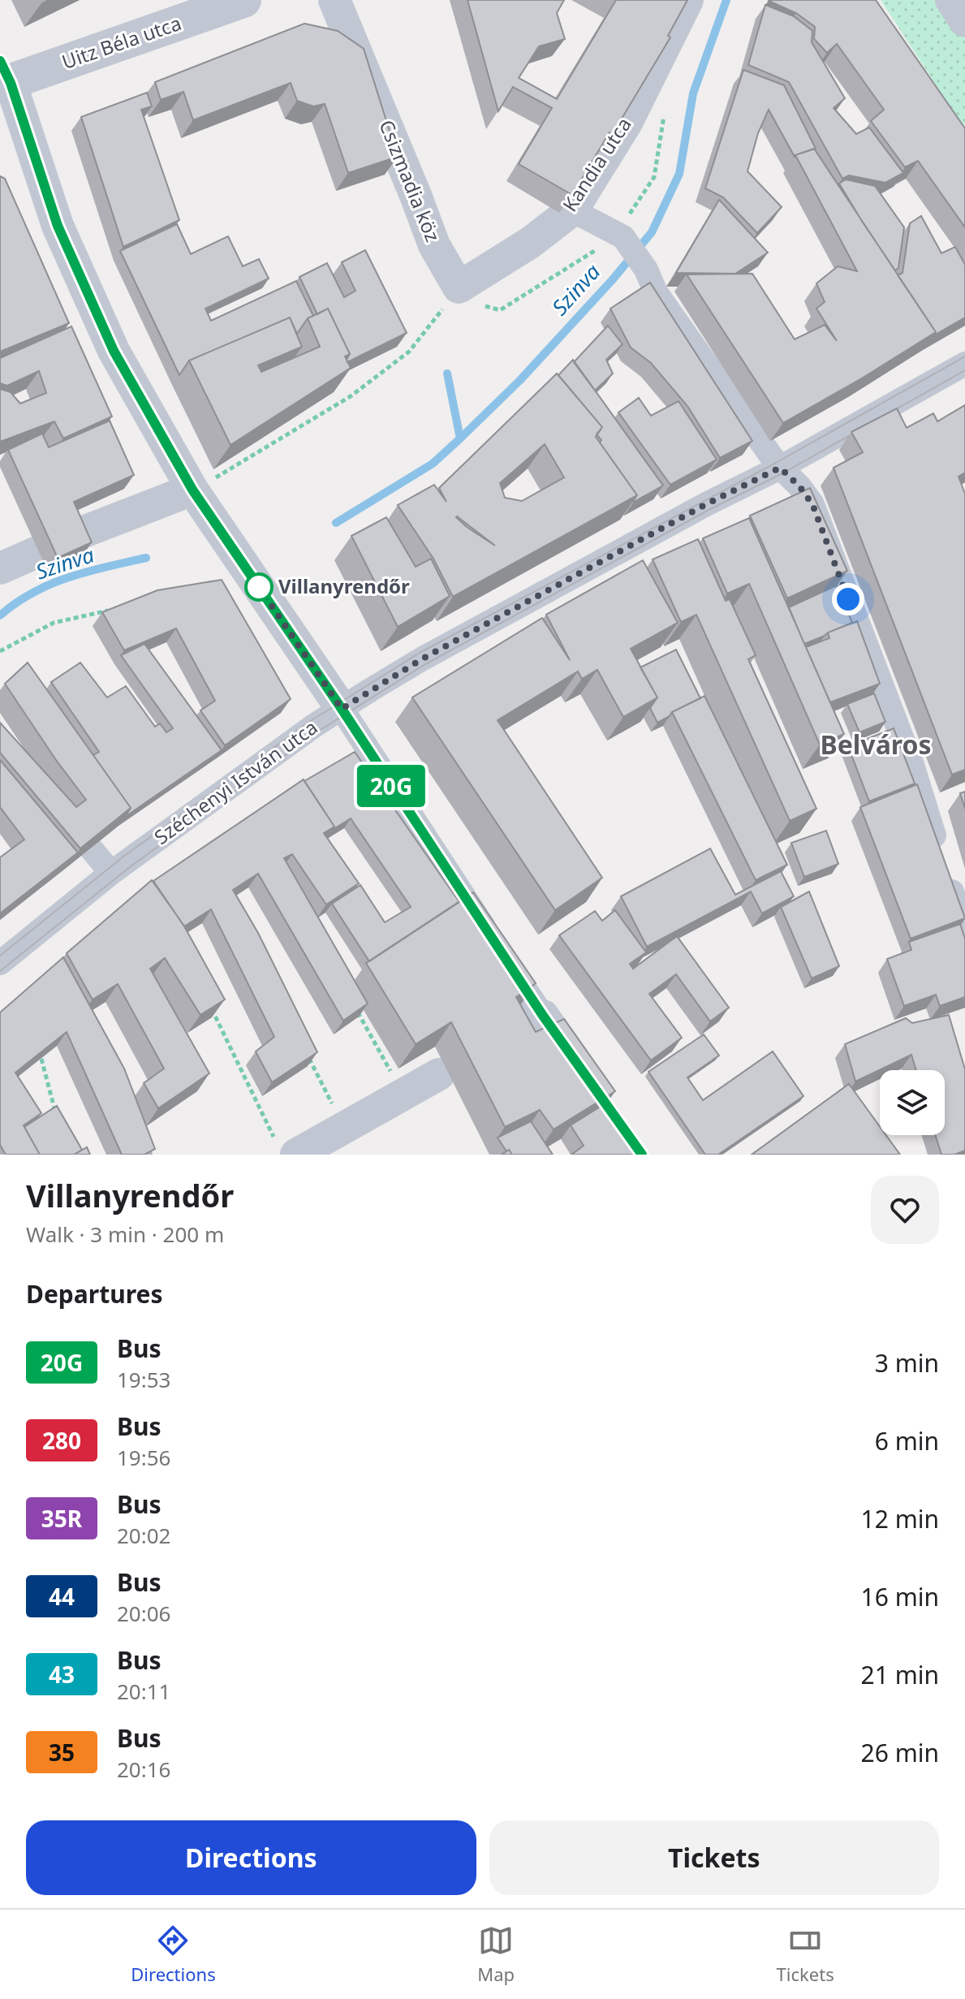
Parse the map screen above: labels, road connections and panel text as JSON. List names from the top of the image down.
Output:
{
  "streets": {
    "street": [
      "Uitz Béla utca",
      "Kandia utca",
      "Csizmadia köz",
      "Széchenyi István utca"
    ]
  },
  "crossings": [
    ["Kandia utca", "Csizmadia köz"]
  ],
  "districts": ["Belváros"],
  "water": ["Szinva"],
  "places": ["Villanyrendőr"],
  "lines": ["bus line 20G"],
  "page": {
    "on_map": "20G",
    "heading": [
      ["Villanyrendőr", "Walk · 3 min · 200 m"],
      "Departures"
    ],
    "list": [
      {
        "mark": "20G",
        "name": "Bus",
        "note": "19:53",
        "value": "3 min"
      },
      {
        "mark": "280",
        "name": "Bus",
        "note": "19:56",
        "value": "6 min"
      },
      {
        "mark": "35R",
        "name": "Bus",
        "note": "20:02",
        "value": "12 min"
      },
      {
        "mark": "44",
        "name": "Bus",
        "note": "20:06",
        "value": "16 min"
      },
      {
        "mark": "43",
        "name": "Bus",
        "note": "20:11",
        "value": "21 min"
      },
      {
        "mark": "35",
        "name": "Bus",
        "note": "20:16",
        "value": "26 min"
      }
    ],
    "buttons": ["Directions", "Tickets"],
    "tabs": ["Directions", "Map", "Tickets"]
  }
}
